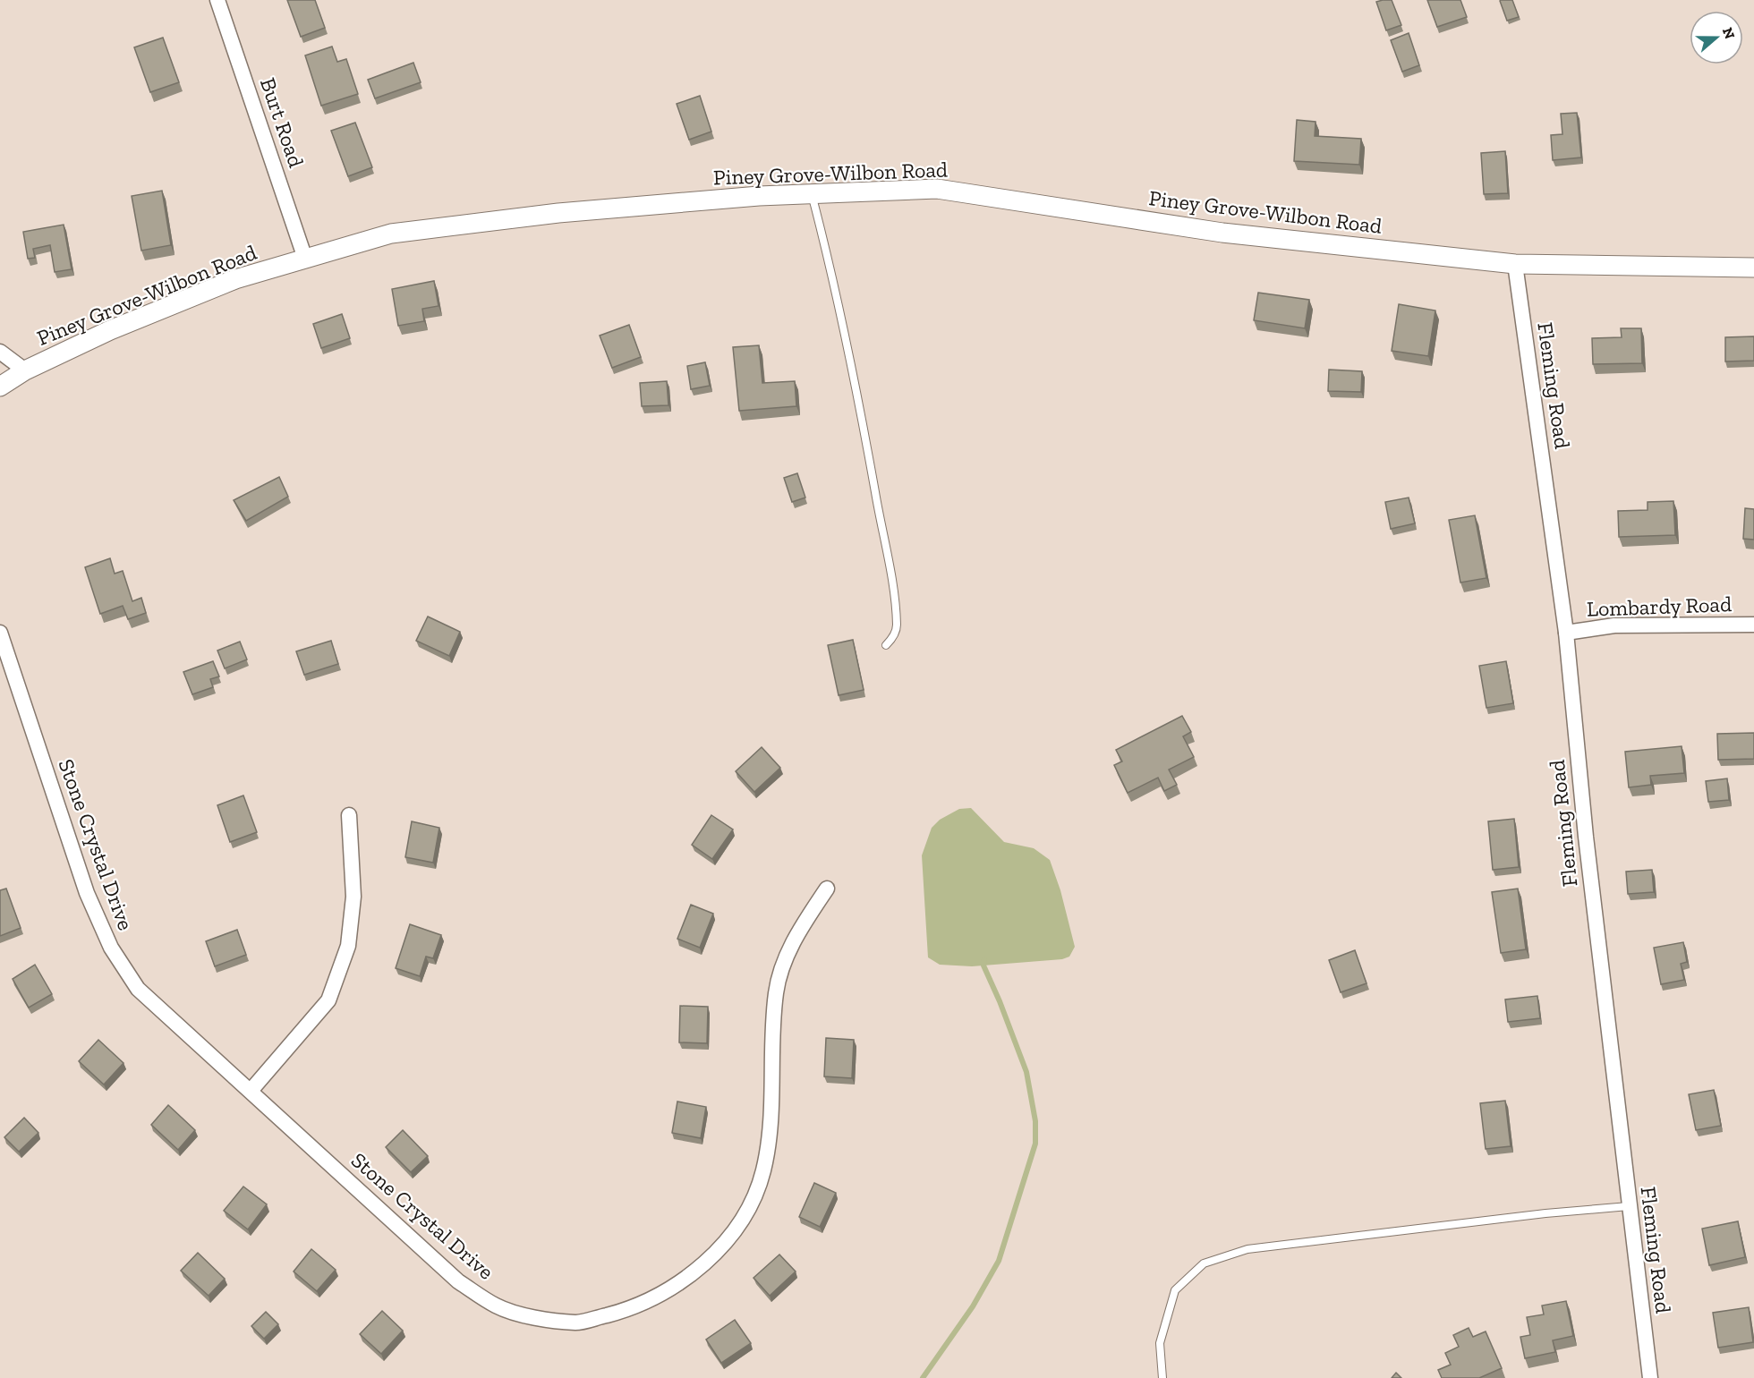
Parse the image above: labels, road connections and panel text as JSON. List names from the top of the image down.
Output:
{
  "streets": {
    "street": [
      "Burt Road",
      "Piney Grove-Wilbon Road",
      "Fleming Road",
      "Lombardy Road",
      "Stone Crystal Drive"
    ]
  },
  "crossings": [
    ["Burt Road", "Piney Grove-Wilbon Road"],
    ["Piney Grove-Wilbon Road", "Fleming Road"],
    ["Fleming Road", "Lombardy Road"]
  ],
  "north": "right"
}
